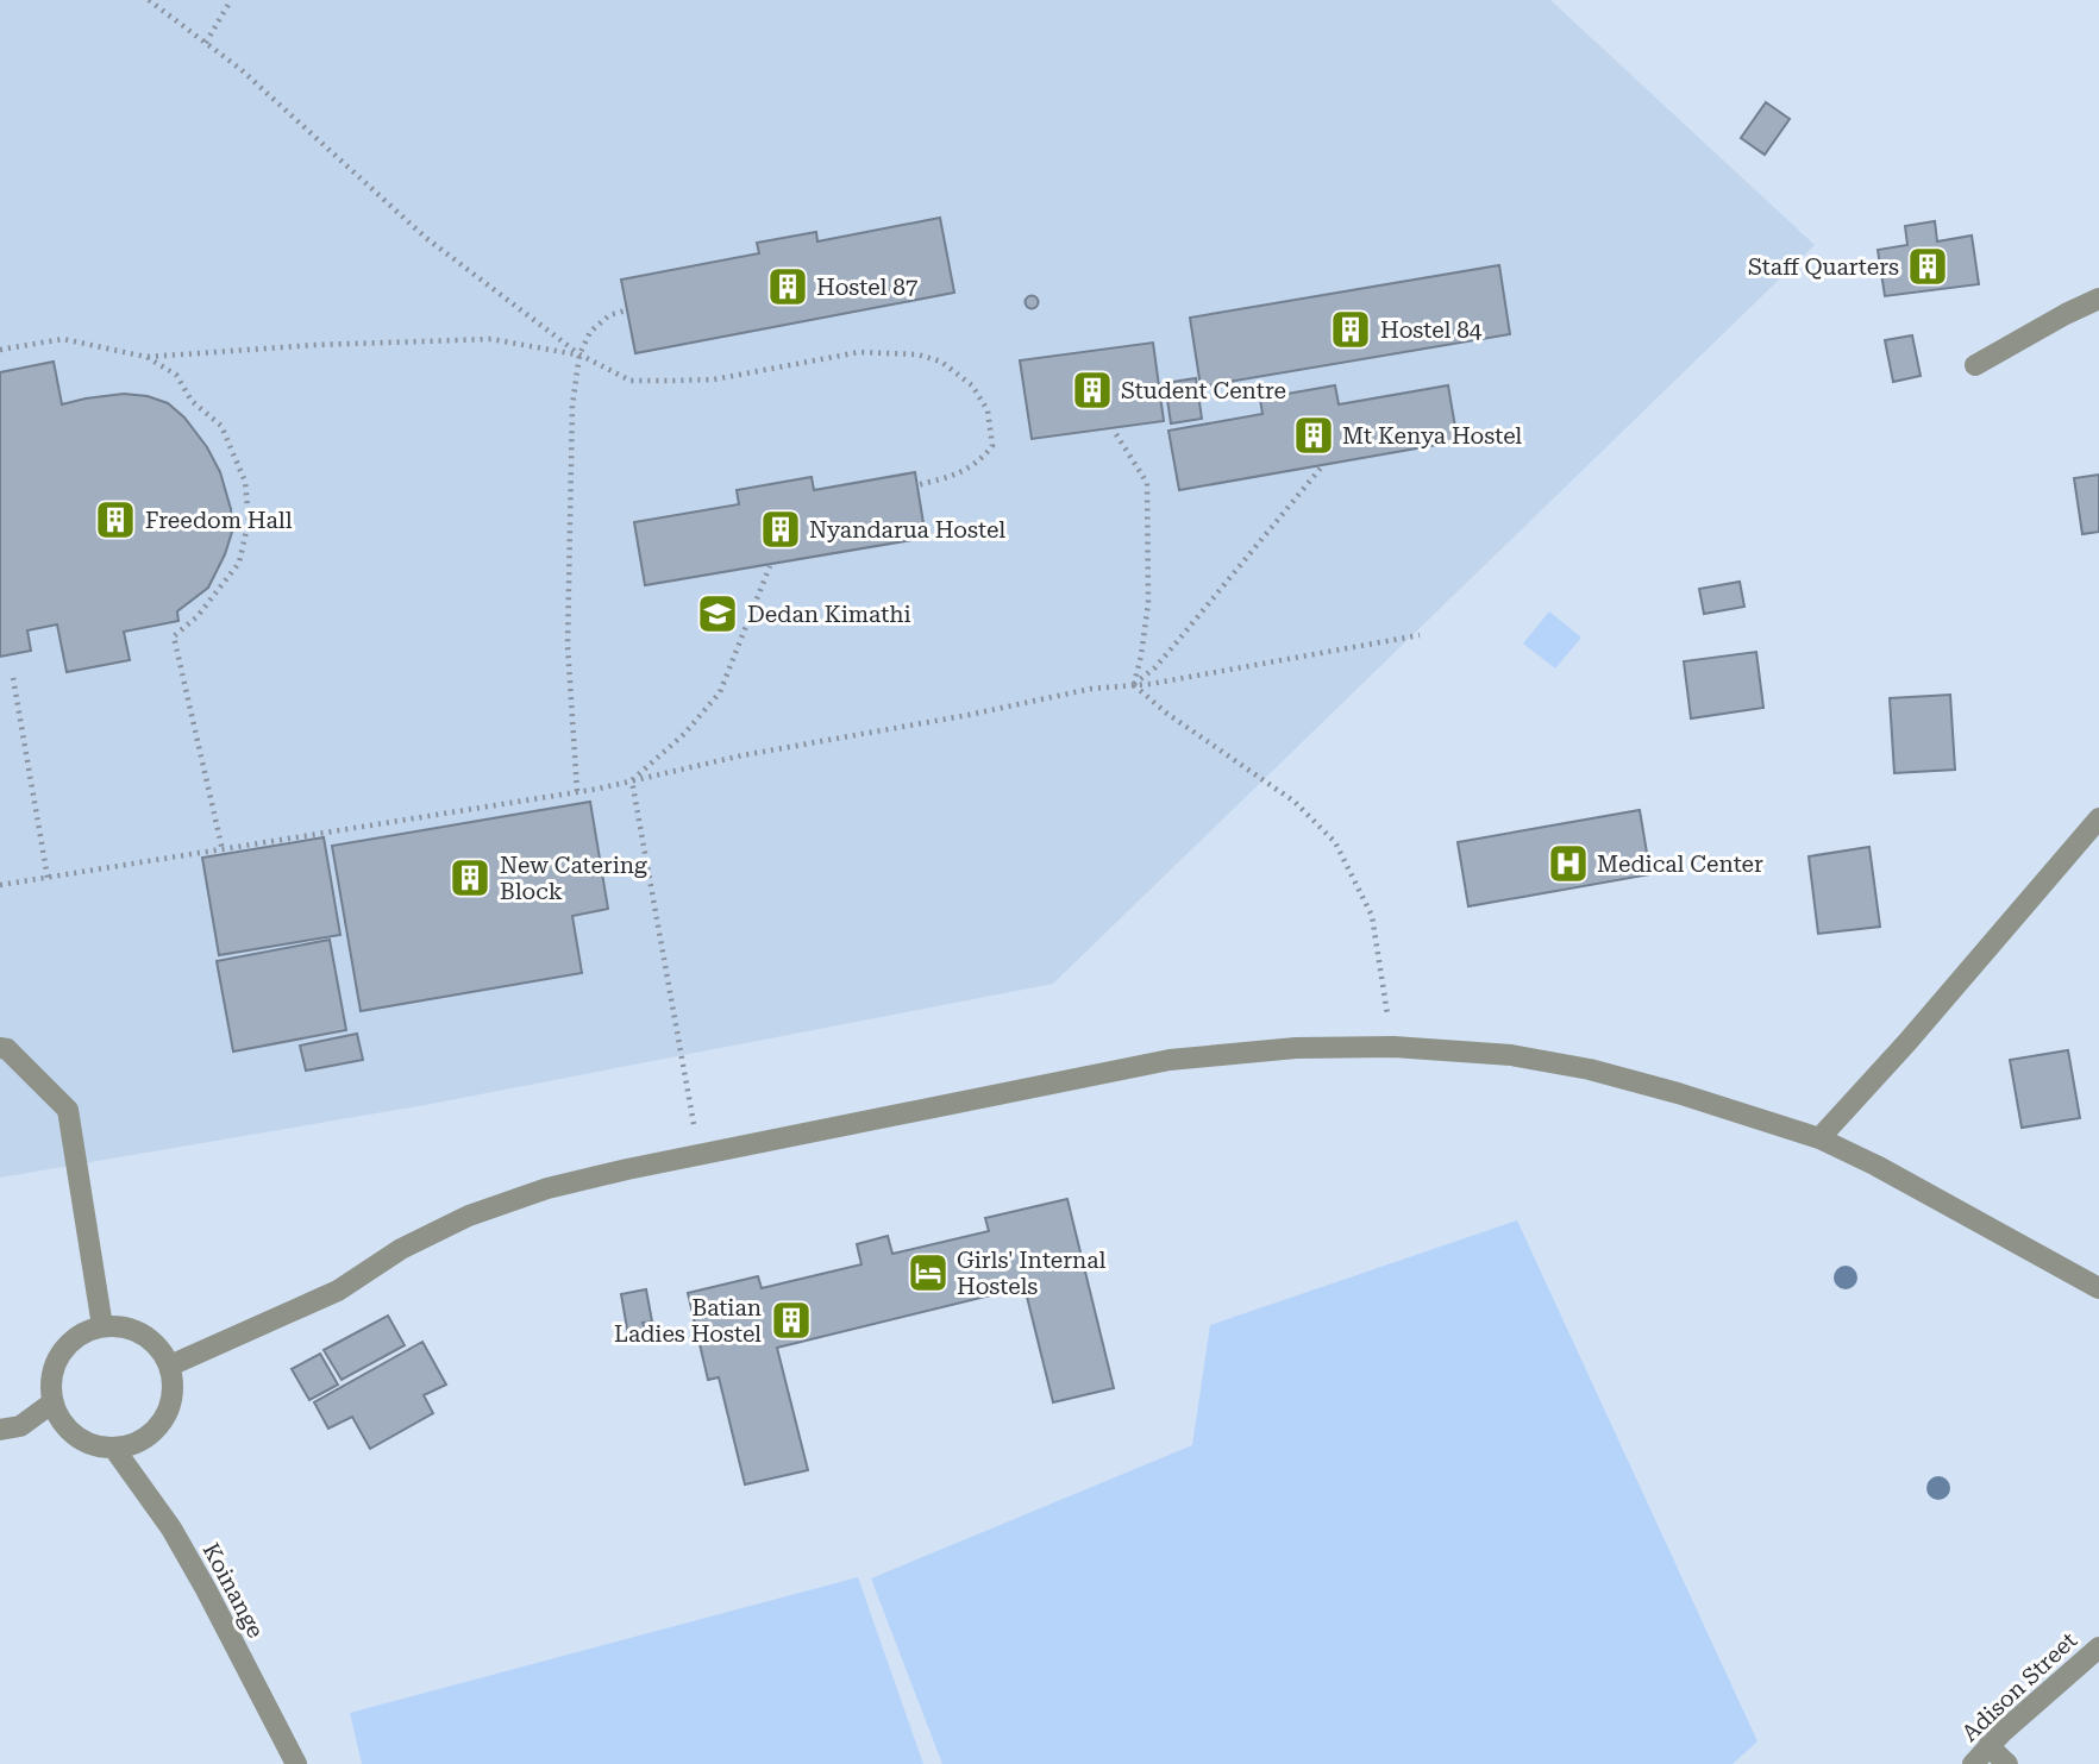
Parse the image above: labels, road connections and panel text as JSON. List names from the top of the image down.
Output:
{
  "streets": {
    "street": ["Koinange", "Adison Street"]
  },
  "places": {
    "building": [
      "Staff Quarters",
      "Hostel 87",
      "Hostel 84",
      "Student Centre",
      "Mt Kenya Hostel",
      "Freedom Hall",
      "Nyandarua Hostel",
      "New Catering Block",
      "Batian Ladies Hostel"
    ],
    "school or university": ["Dedan Kimathi"],
    "hospital": ["Medical Center"],
    "hotel": ["Girls' Internal Hostels"]
  }
}
